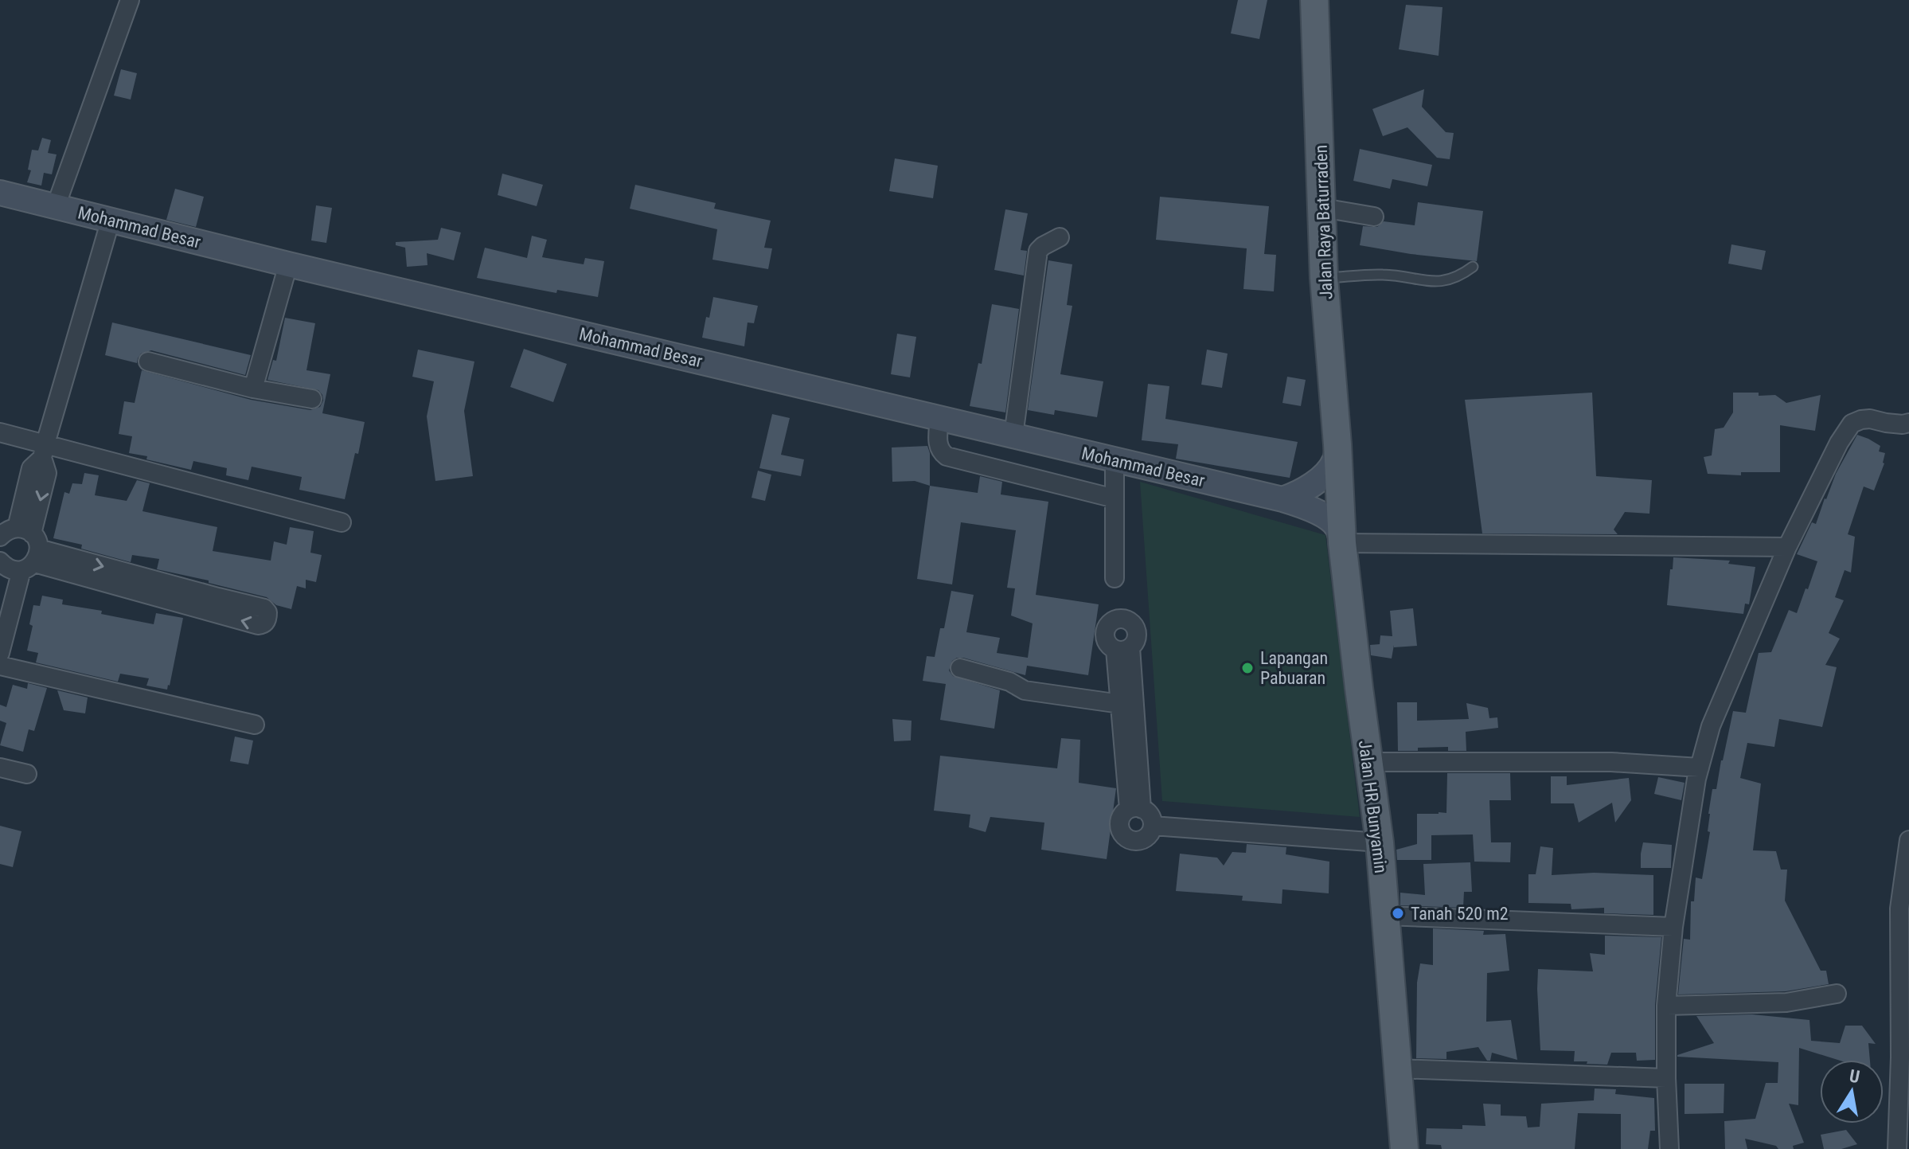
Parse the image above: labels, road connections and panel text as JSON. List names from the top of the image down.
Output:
{
  "streets": {
    "main road": ["Jalan Raya Baturraden", "Jalan HR Bunyamin"],
    "street": ["Mohammad Besar"]
  },
  "crossings": [
    ["Jalan Raya Baturraden", "Mohammad Besar"],
    ["Jalan Raya Baturraden", "Jalan HR Bunyamin"],
    ["Mohammad Besar", "Jalan HR Bunyamin"]
  ],
  "places": ["Lapangan Pabuaran", "Tanah 520 m2"],
  "north": "top"
}
